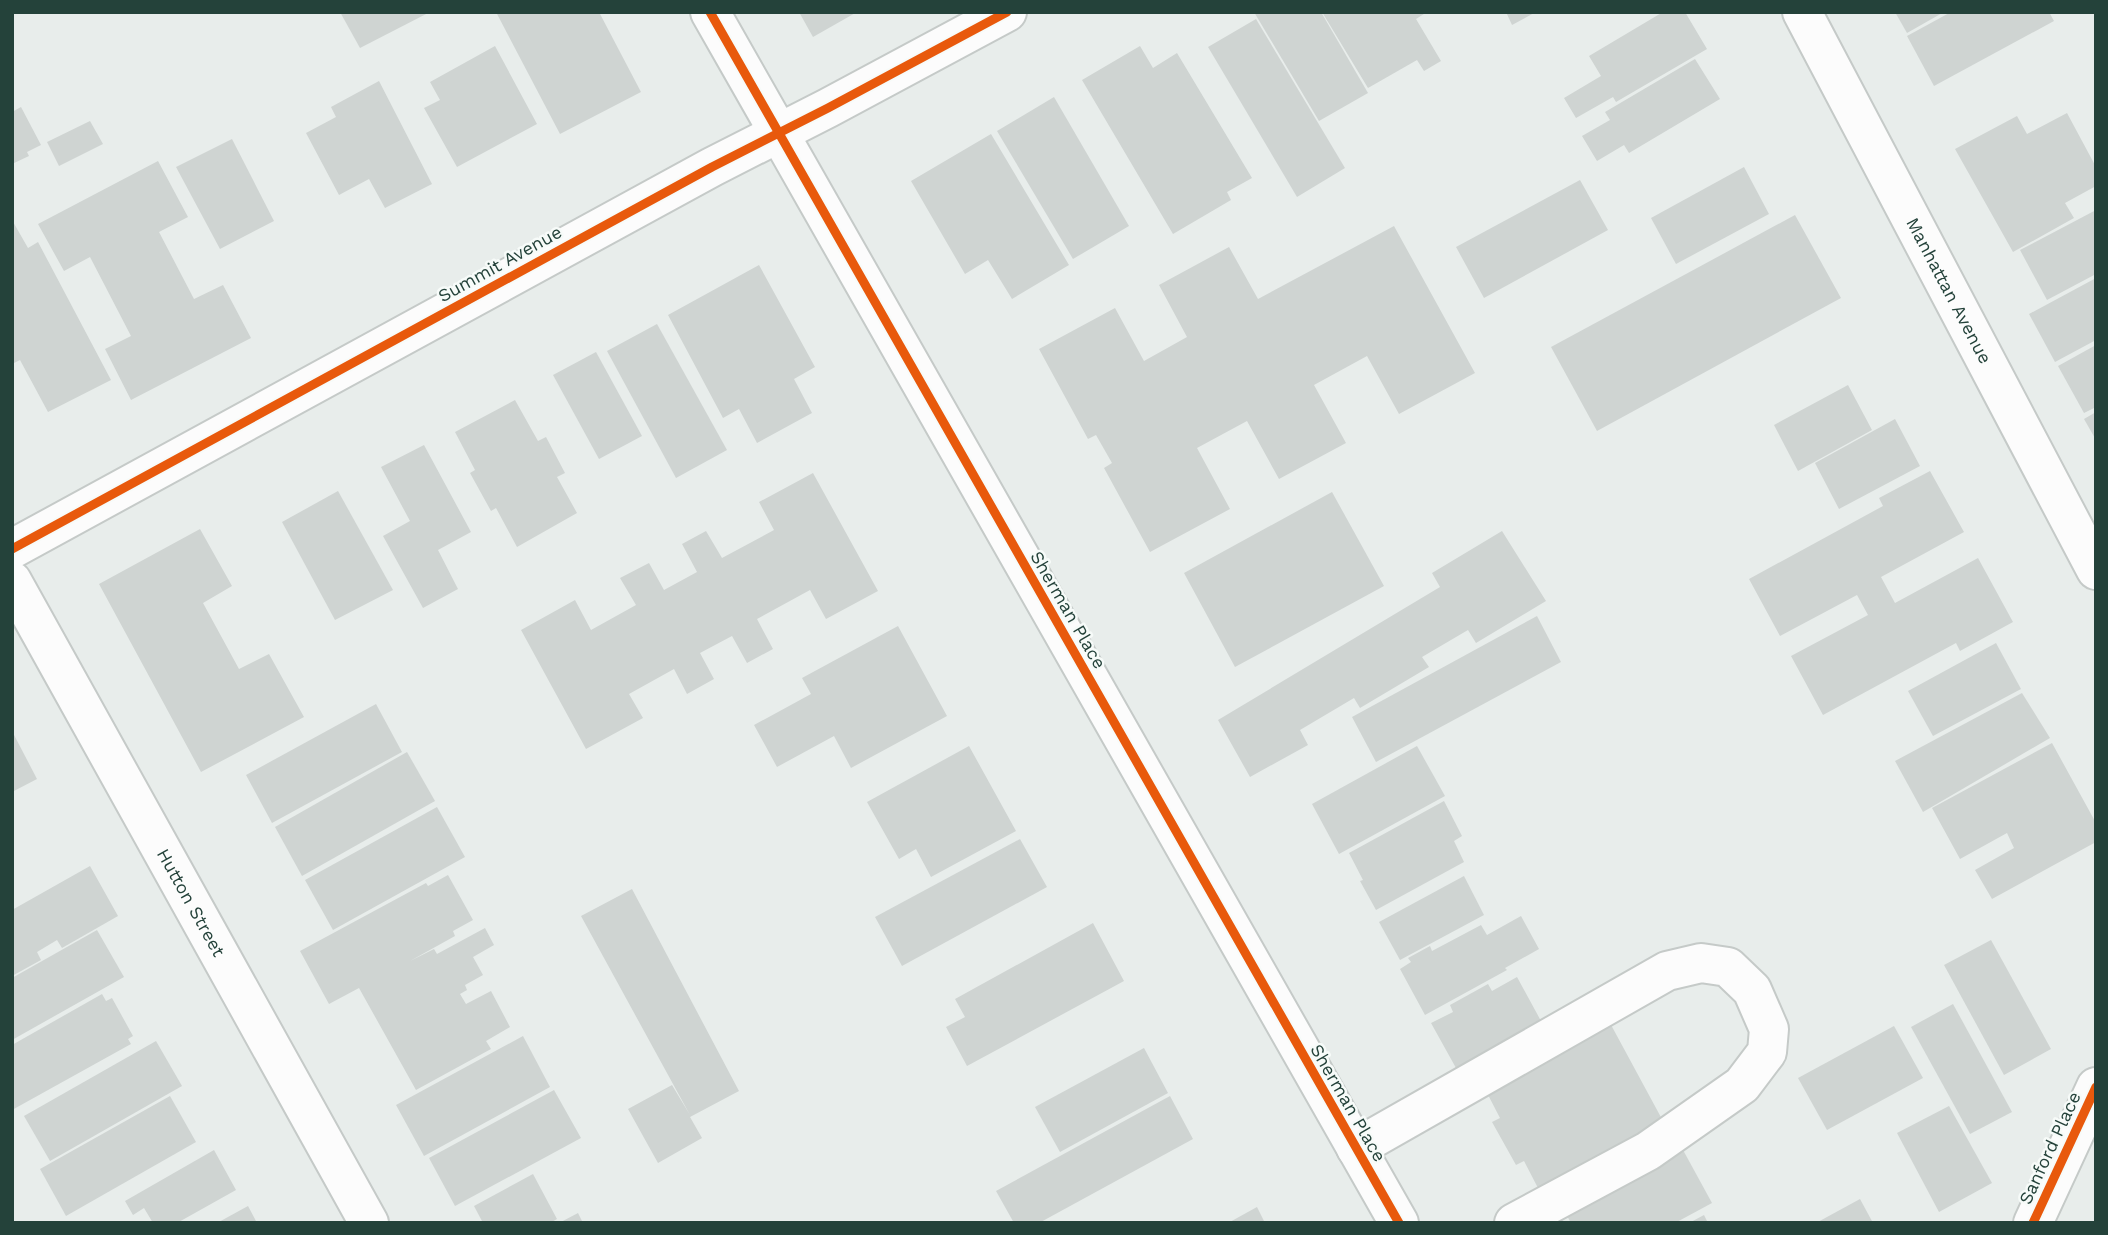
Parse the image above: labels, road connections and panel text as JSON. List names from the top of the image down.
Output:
{
  "streets": {
    "street": [
      "Summit Avenue",
      "Manhattan Avenue",
      "Sherman Place",
      "Hutton Street",
      "Sanford Place"
    ]
  },
  "crossings": [
    ["Summit Avenue", "Sherman Place"]
  ]
}
